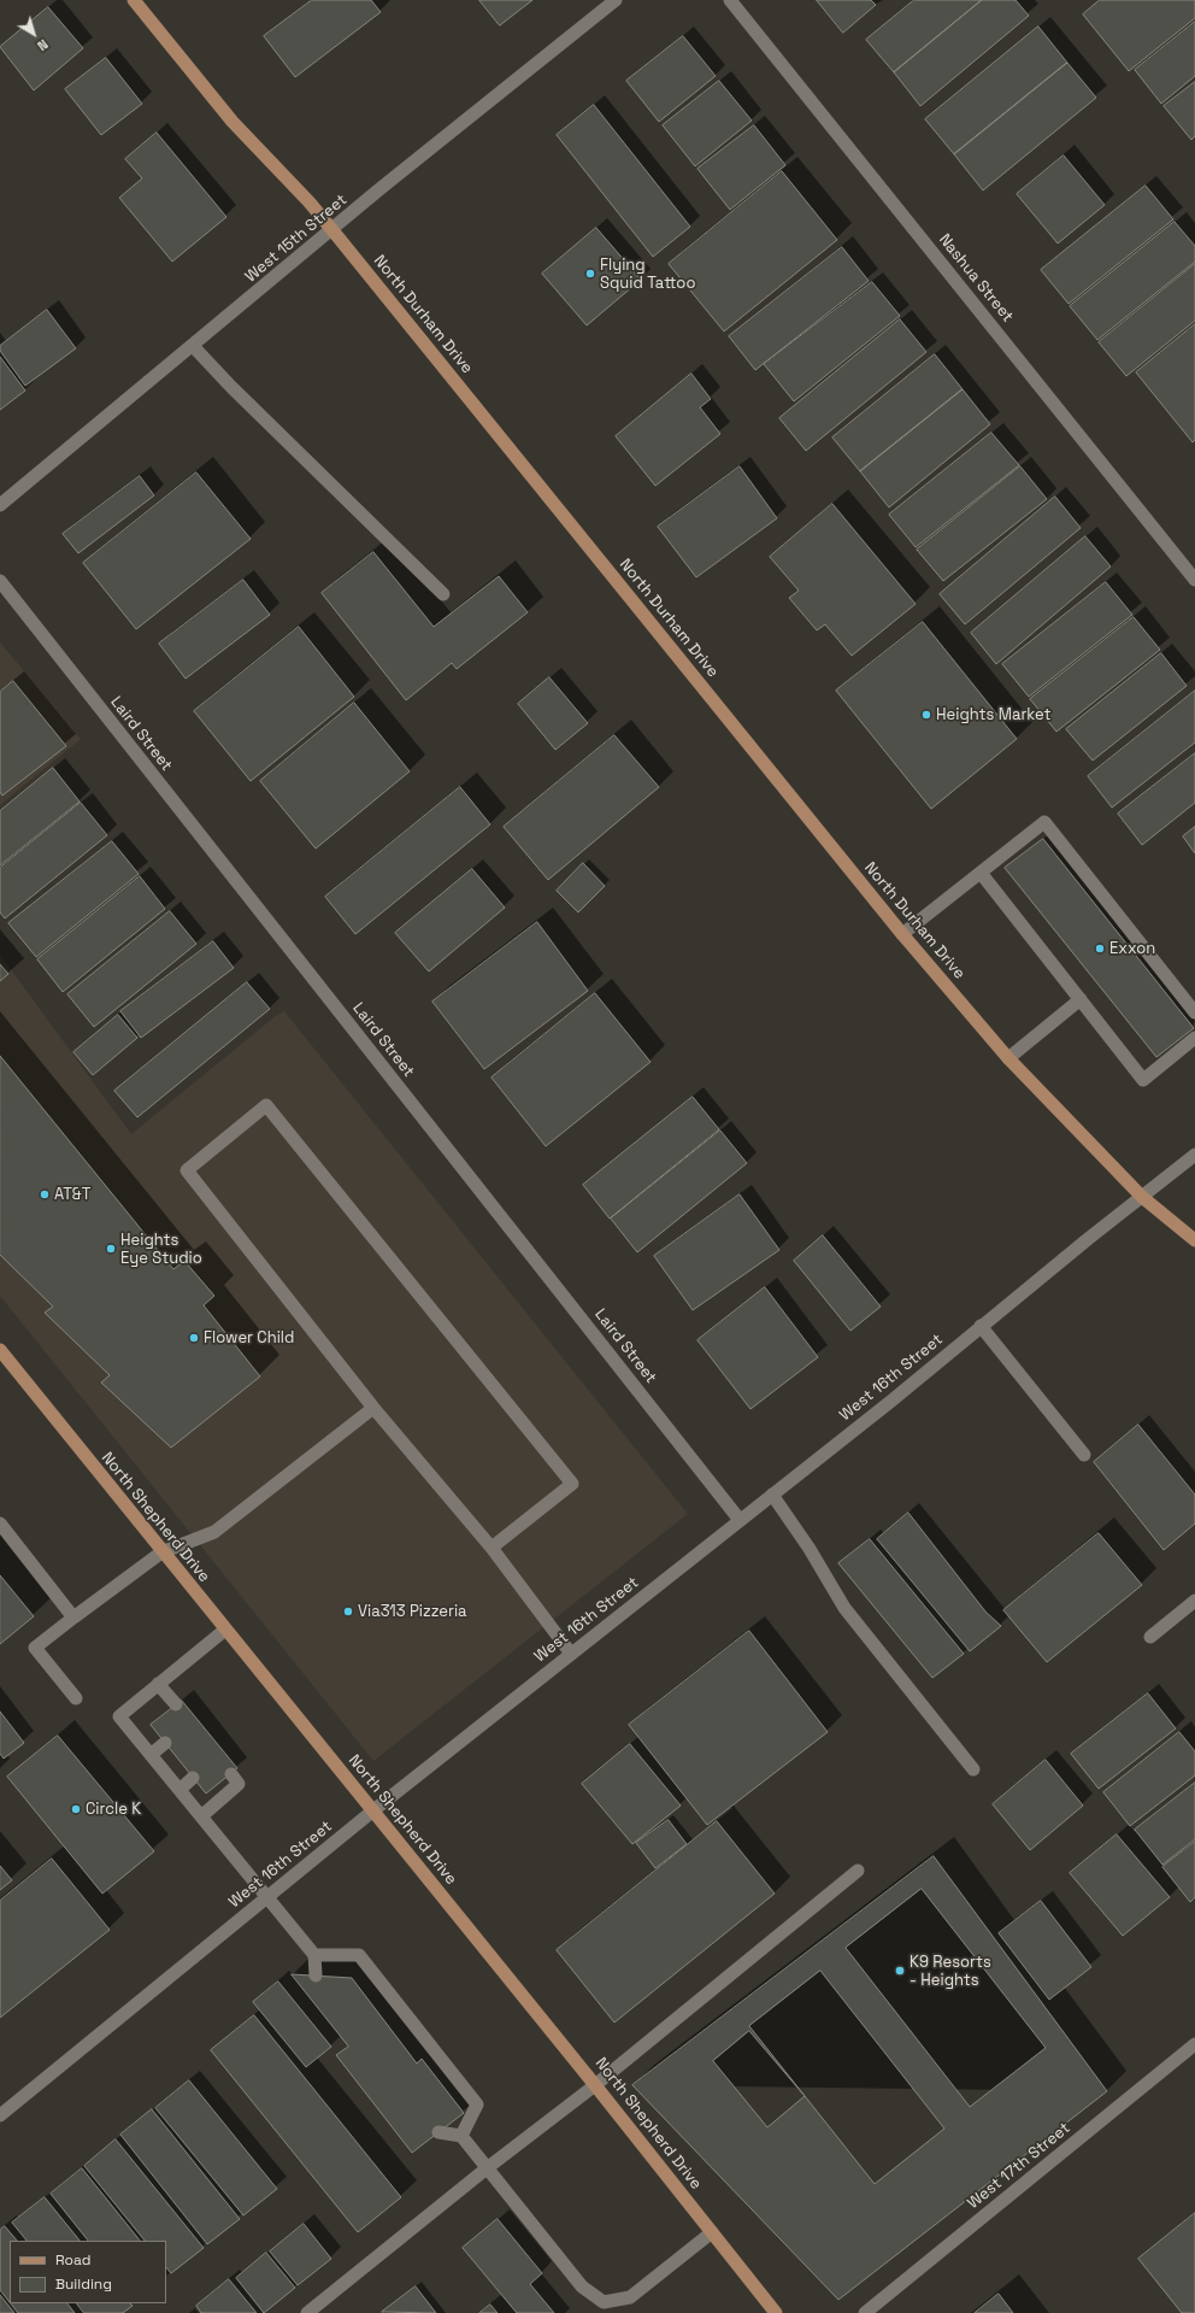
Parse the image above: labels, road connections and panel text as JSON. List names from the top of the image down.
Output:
{
  "streets": {
    "main road": ["North Durham Drive", "North Shepherd Drive"],
    "street": [
      "West 15th Street",
      "Nashua Street",
      "Laird Street",
      "West 16th Street",
      "West 17th Street"
    ]
  },
  "crossings": [
    ["West 15th Street", "North Durham Drive"],
    ["North Durham Drive", "West 16th Street"],
    ["Laird Street", "West 16th Street"],
    ["West 16th Street", "North Shepherd Drive"]
  ],
  "places": [
    "Flying Squid Tattoo",
    "Heights Market",
    "Exxon",
    "AT&T",
    "Heights Eye Studio",
    "Flower Child",
    "Via313 Pizzeria",
    "Circle K",
    "K9 Resorts - Heights"
  ],
  "legend": ["Road", "Building"],
  "north": "bottom right"
}
